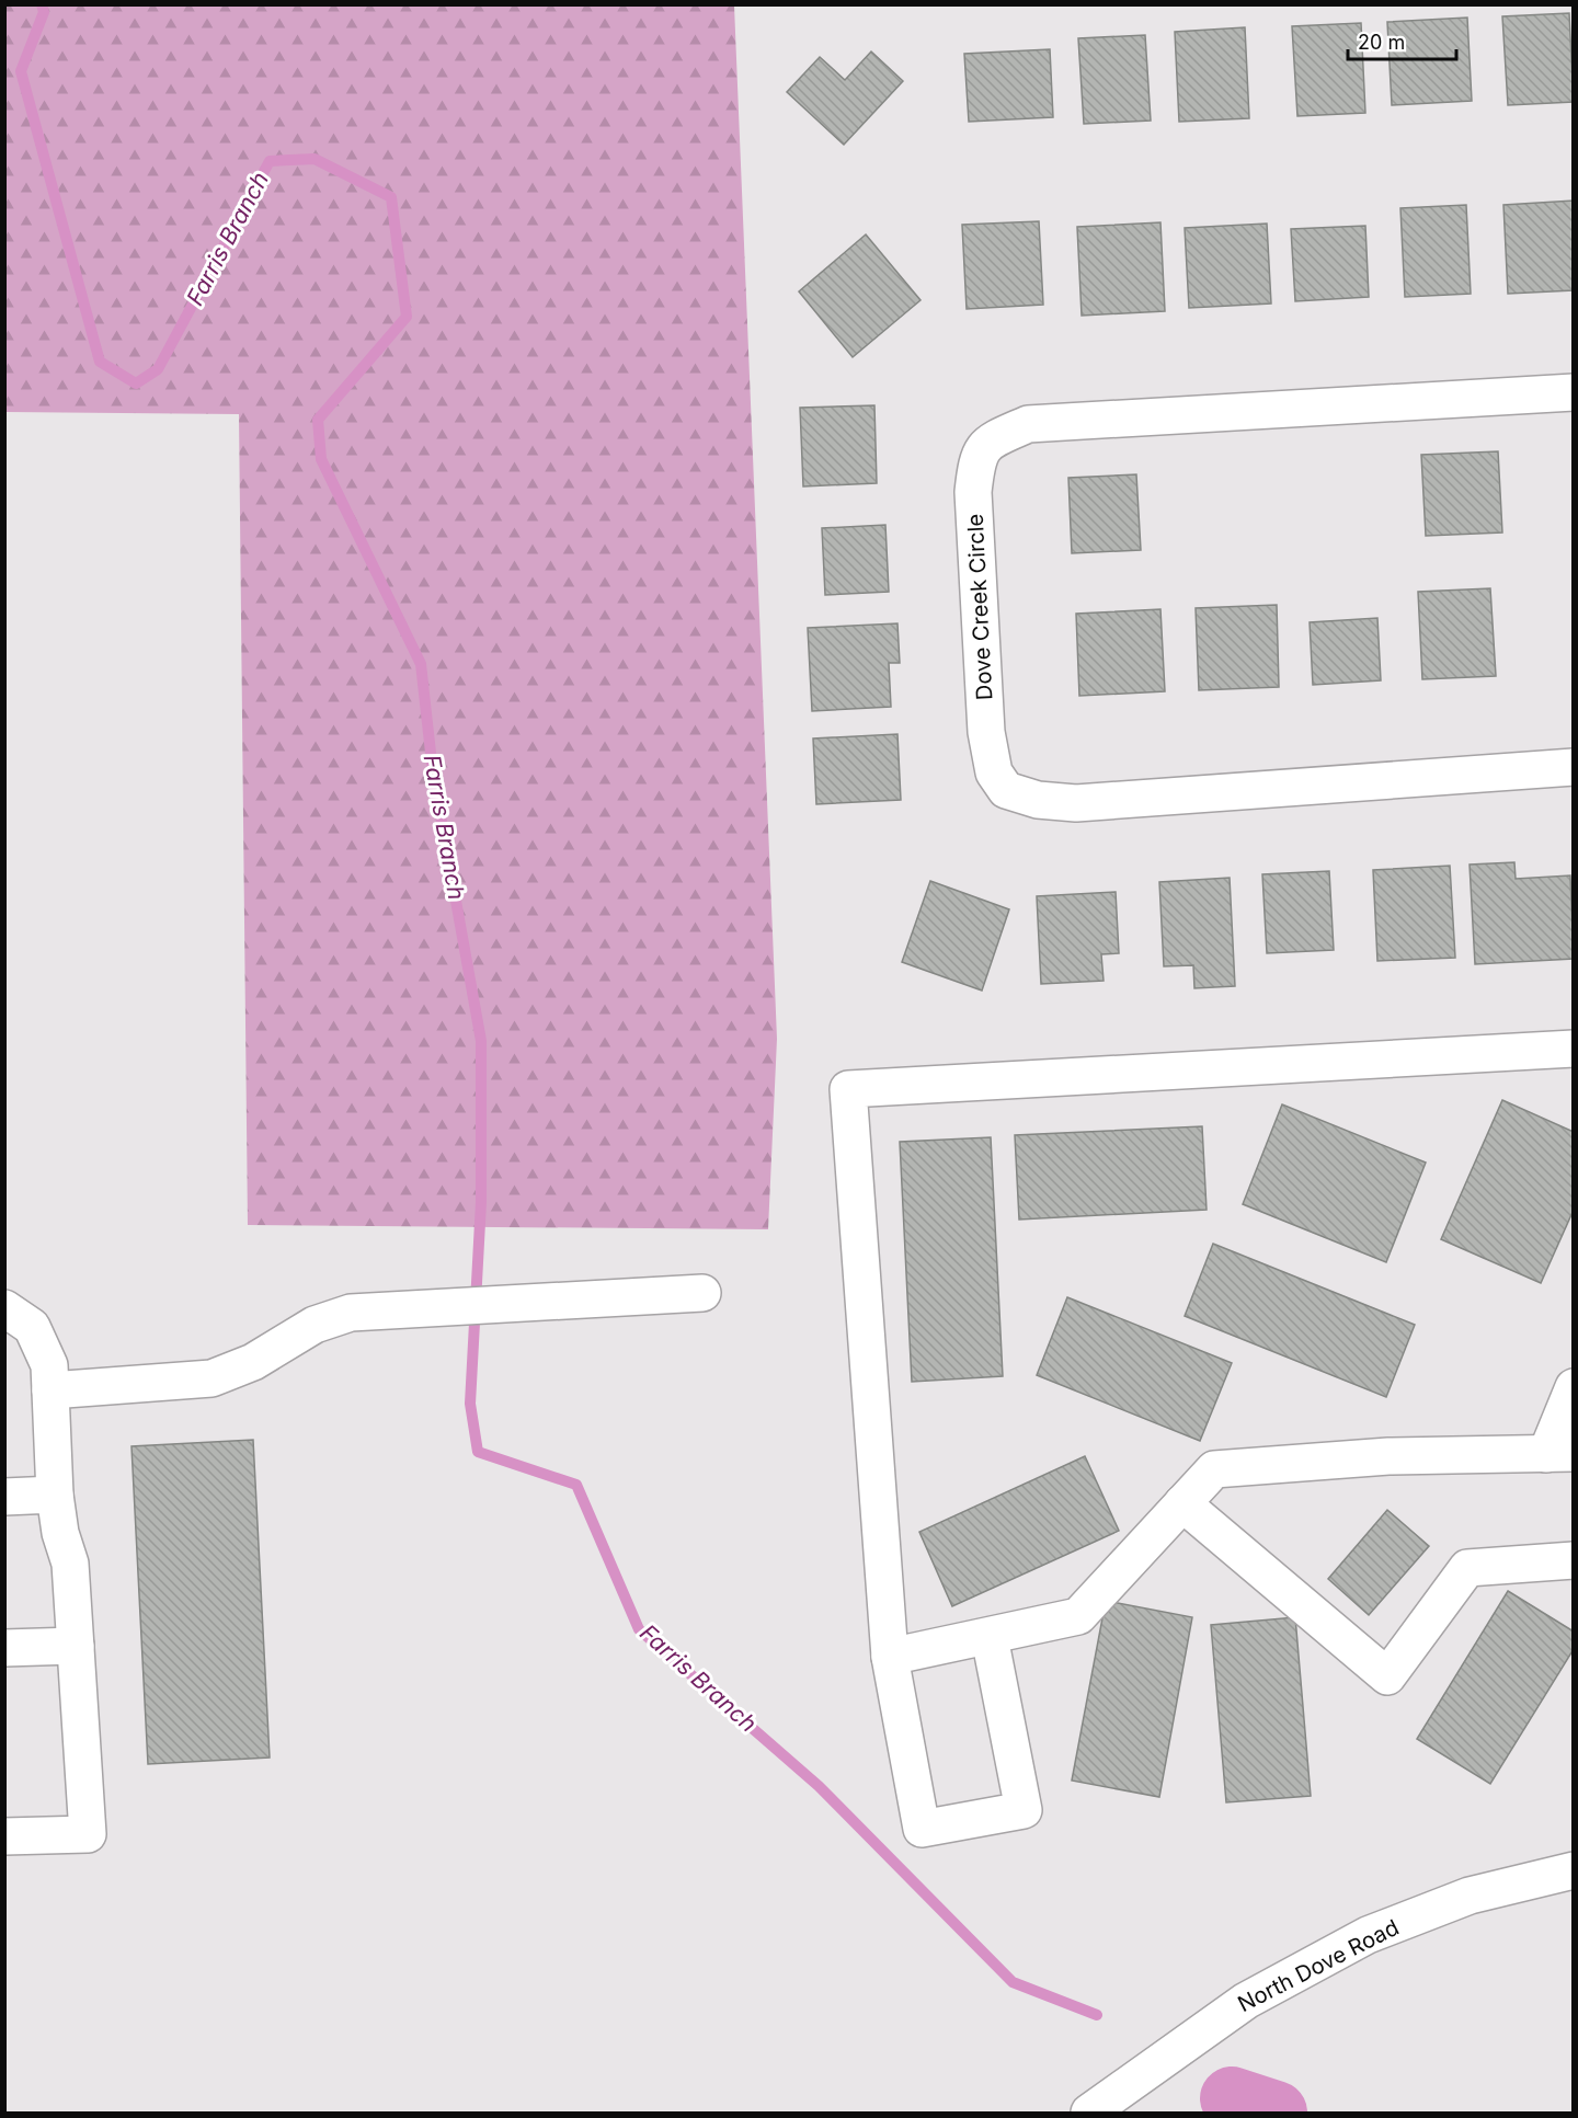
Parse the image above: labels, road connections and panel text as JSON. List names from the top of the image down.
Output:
{
  "streets": {
    "street": ["Dove Creek Circle", "North Dove Road"]
  },
  "water": ["Farris Branch"],
  "scale_bar": "20 m"
}
